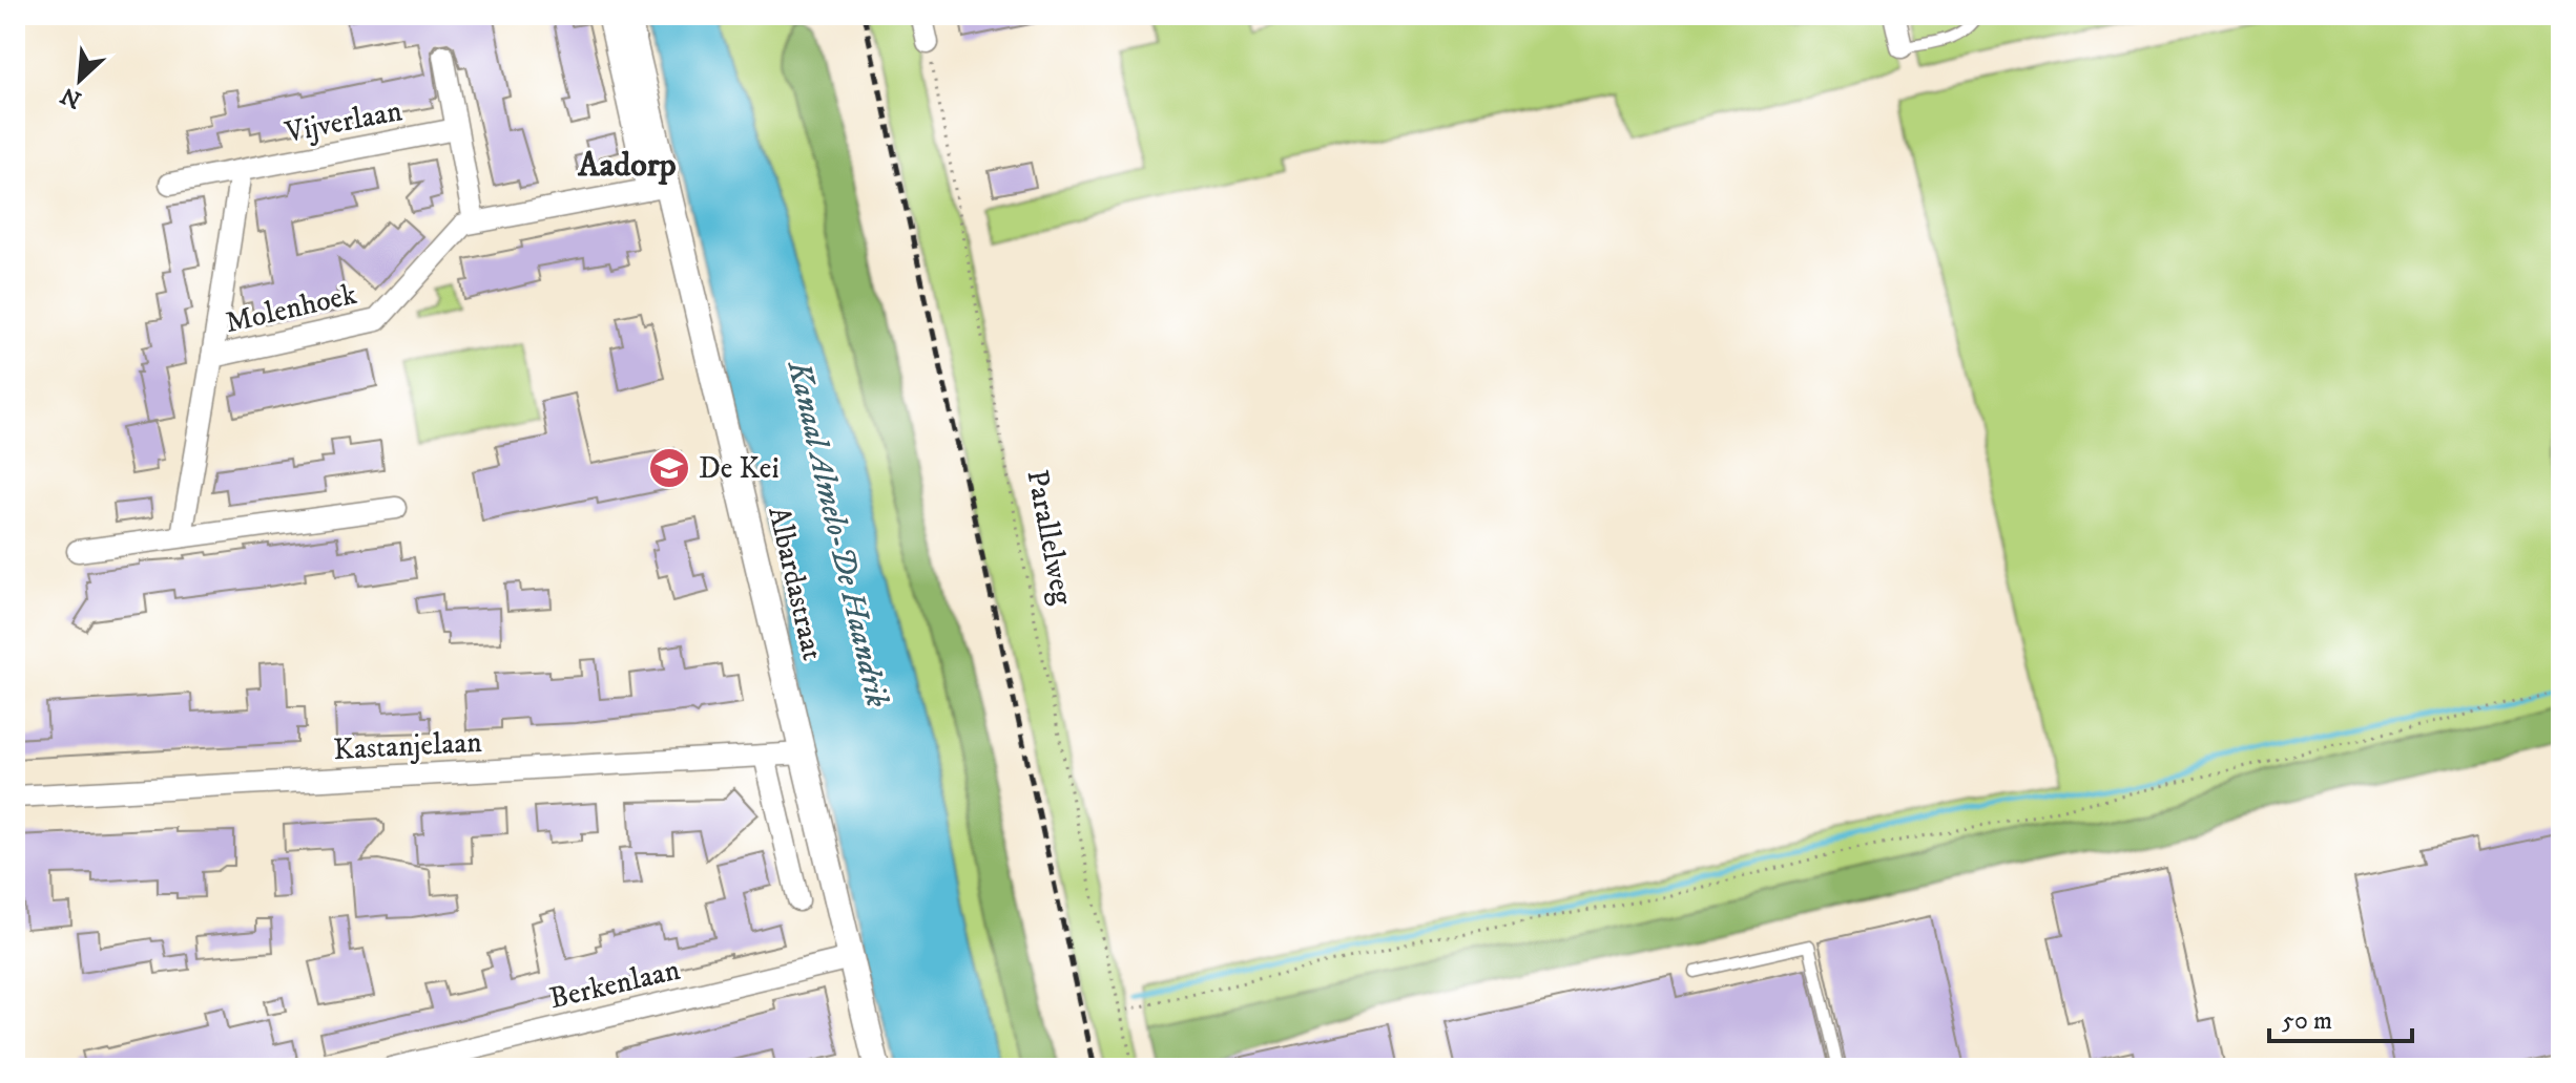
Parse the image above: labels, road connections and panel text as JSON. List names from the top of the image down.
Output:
{
  "streets": {
    "street": [
      "Vijverlaan",
      "Molenhoek",
      "Albardastraat",
      "Kastanjelaan",
      "Berkenlaan"
    ],
    "path": ["Parallelweg"]
  },
  "crossings": [
    ["Molenhoek", "Albardastraat"],
    ["Albardastraat", "Kastanjelaan"],
    ["Albardastraat", "Berkenlaan"]
  ],
  "districts": ["Aadorp"],
  "water": ["Kanaal Almelo-De Haandrik"],
  "places": {
    "school or university": ["De Kei"]
  },
  "scale_bar": "50 m",
  "north": "bottom left"
}
